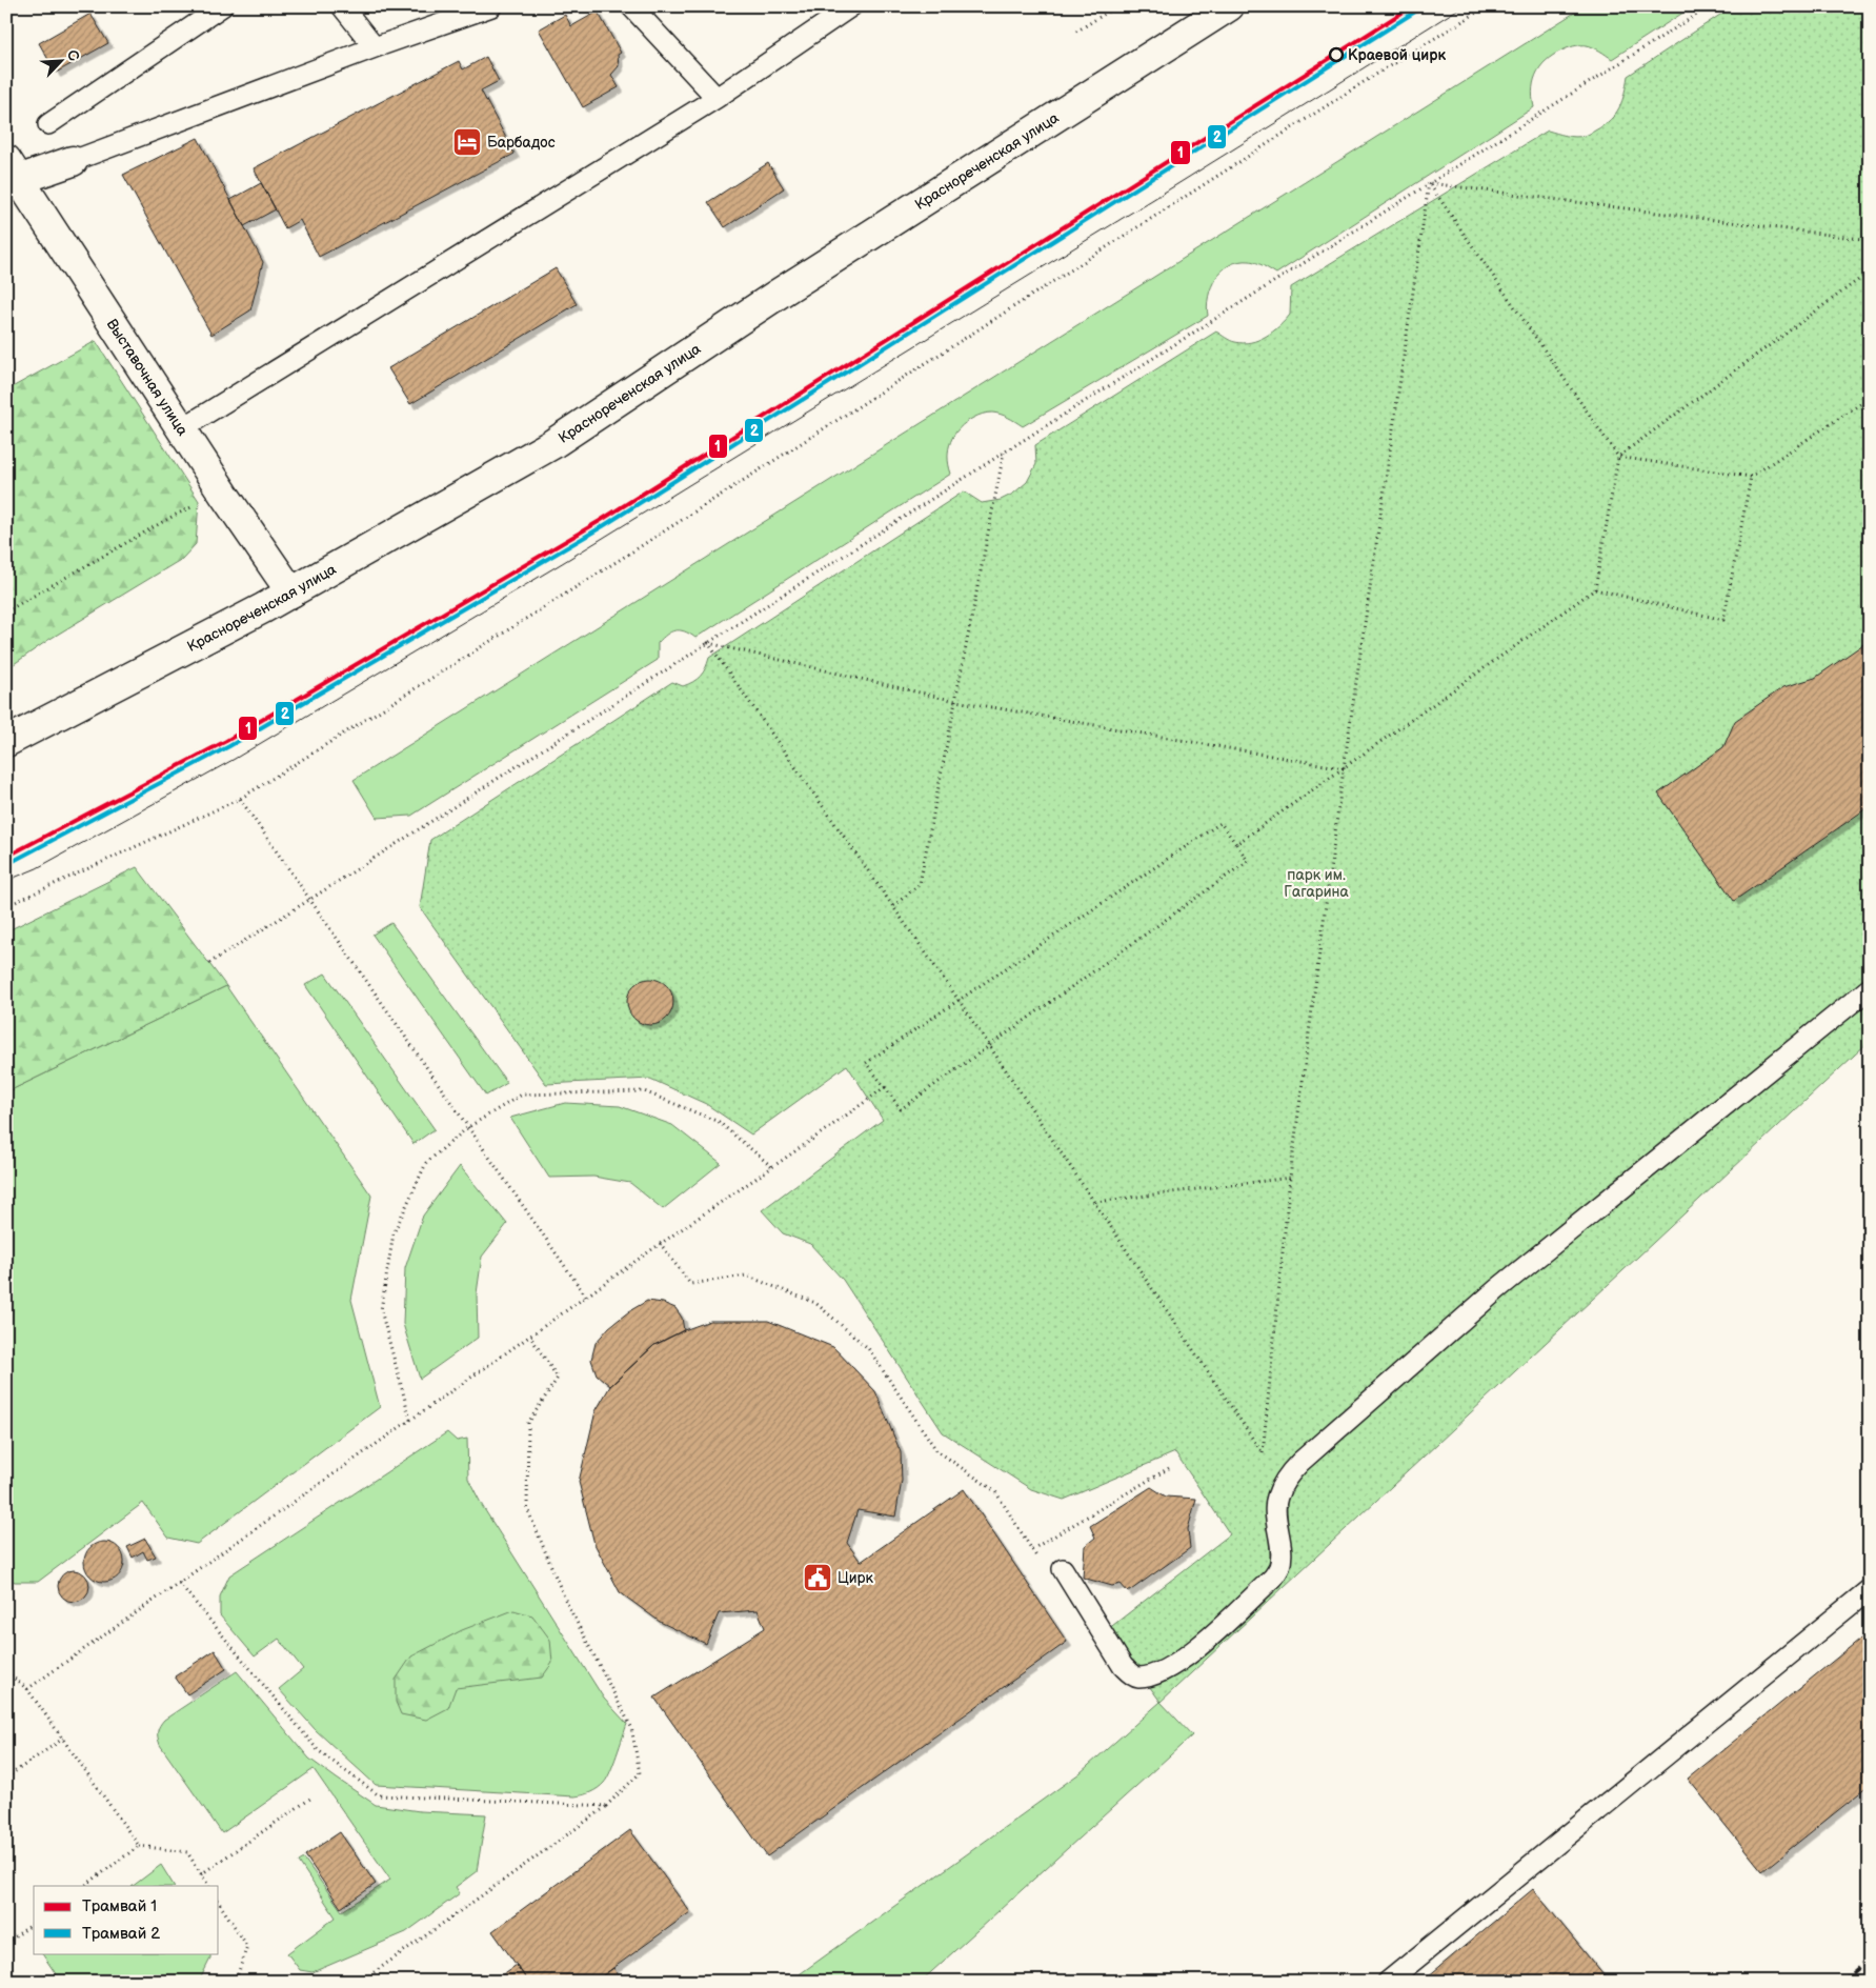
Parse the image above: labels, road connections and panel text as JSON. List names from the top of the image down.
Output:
{
  "streets": {
    "main road": ["Краснореченская улица", "Выставочная улица"]
  },
  "crossings": [
    ["Краснореченская улица", "Выставочная улица"]
  ],
  "parks": ["парк им. Гагарина"],
  "places": {
    "other": ["Краевой цирк"],
    "hotel": ["Барбадос"],
    "public building": ["Цирк"]
  },
  "lines": ["tram line 1", "tram line 2"],
  "legend": ["Трамвай 1", "Трамвай 2"],
  "north": "top right"
}
